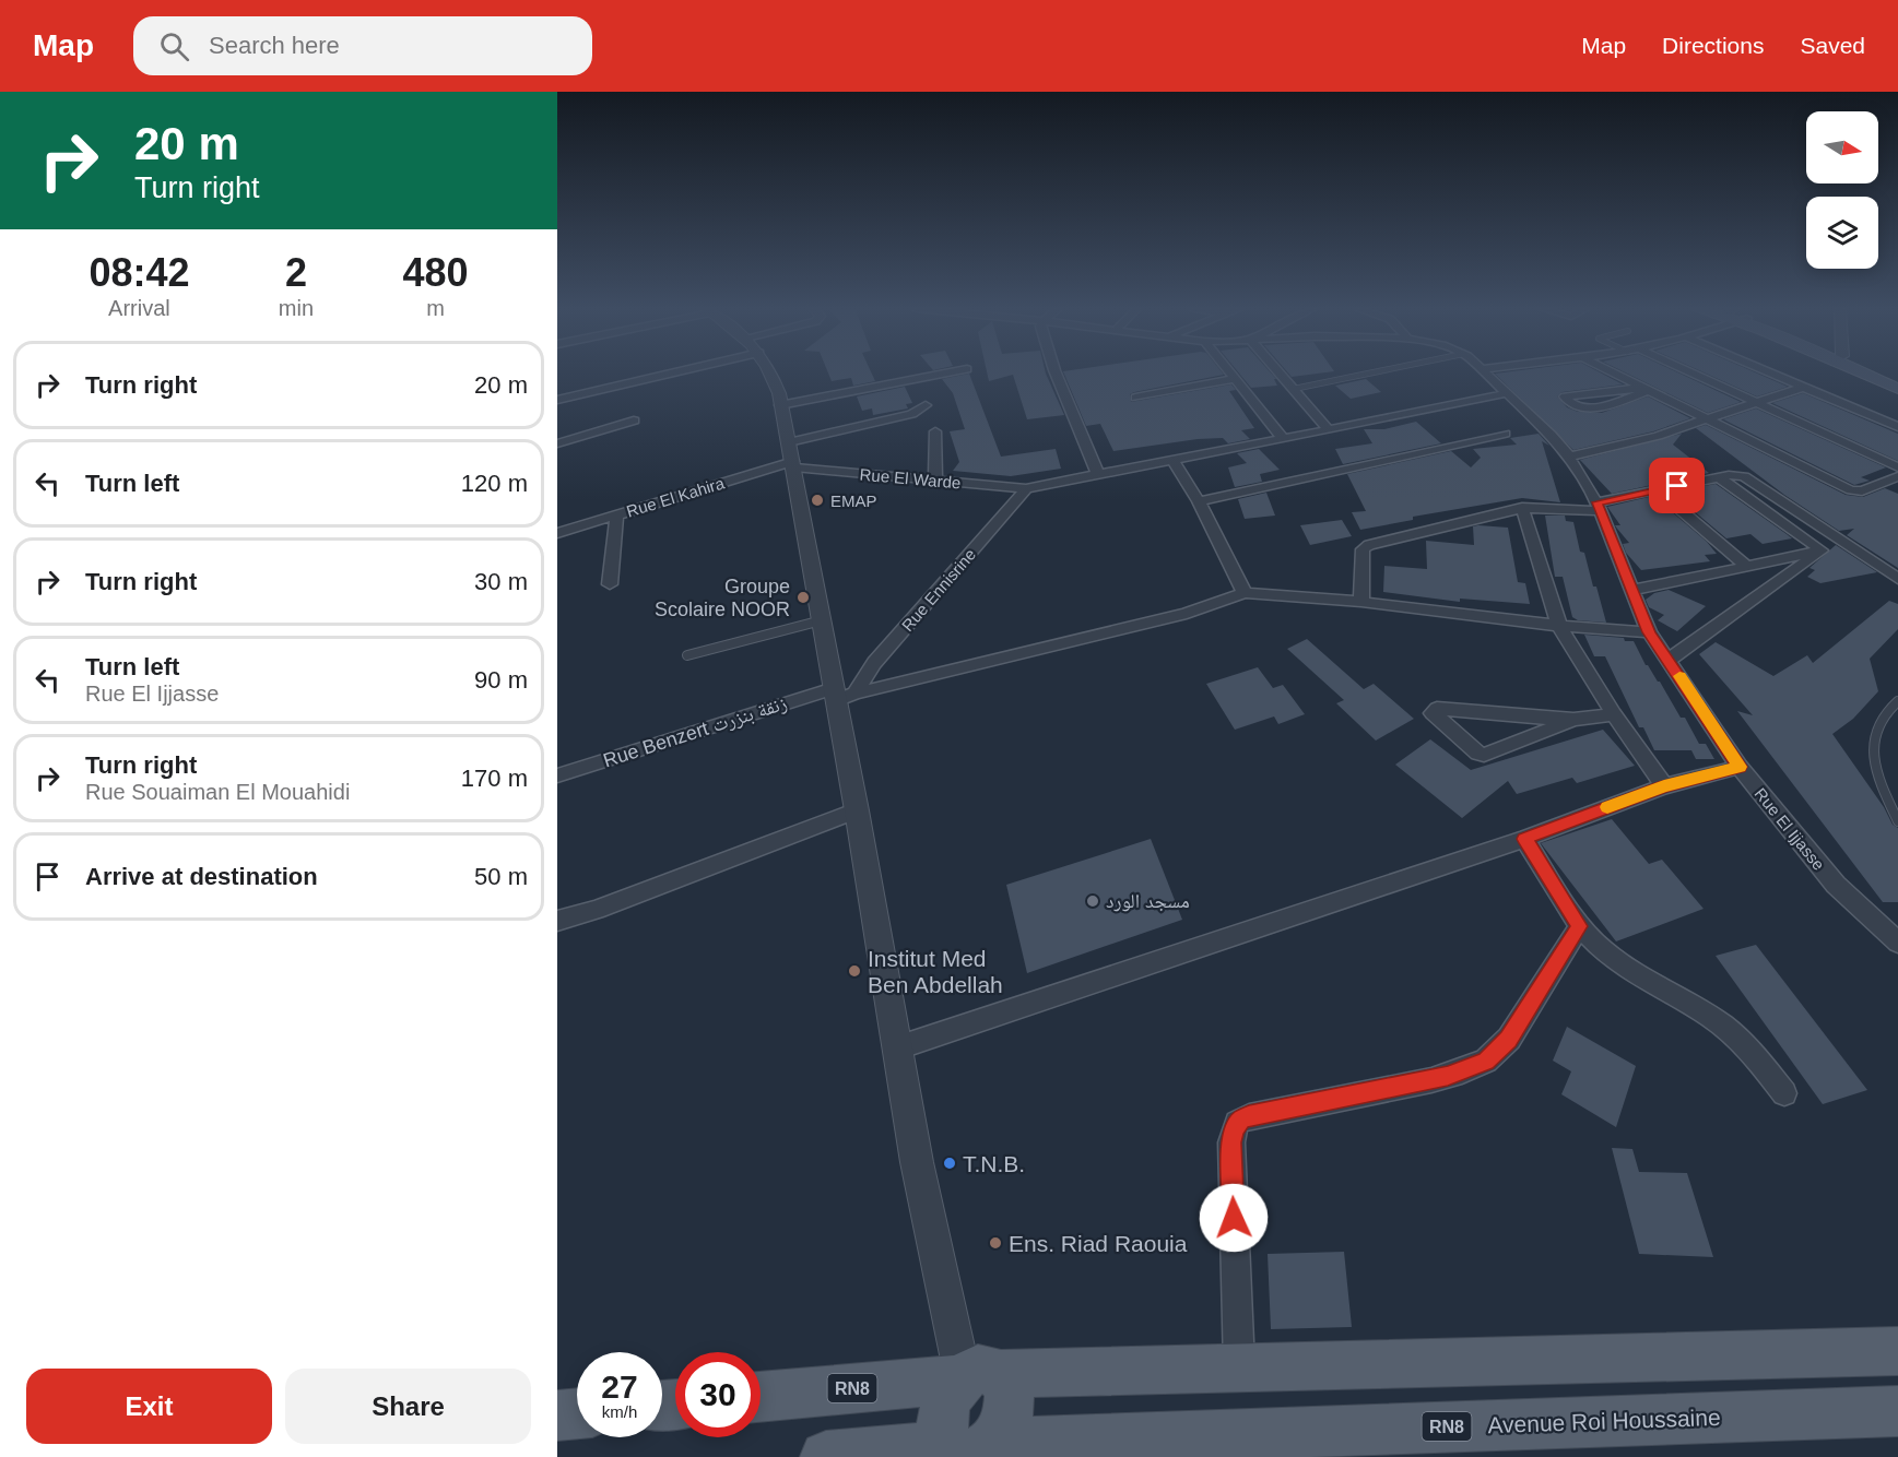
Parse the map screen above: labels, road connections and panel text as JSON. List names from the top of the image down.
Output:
{
  "streets": {
    "main road": ["RN8", "Avenue Roi Houssaine"],
    "street": [
      "Rue El Warde",
      "Rue El Kahira",
      "Rue Ennisrine",
      "Rue Benzert زنقة بنزرت",
      "Rue El Ijjasse"
    ]
  },
  "crossings": [
    ["Rue El Warde", "Rue El Kahira"],
    ["Rue El Warde", "Rue Ennisrine"],
    ["Rue El Warde", "Rue El Ijjasse"],
    ["Rue Ennisrine", "Rue Benzert زنقة بنزرت"]
  ],
  "places": [
    "EMAP",
    "Groupe Scolaire NOOR",
    "مسجد الورد",
    "Institut Med Ben Abdellah",
    "T.N.B.",
    "Ens. Riad Raouia"
  ],
  "north": "right",
  "page": {
    "header": "Map",
    "search": "Search here",
    "nav": ["Map", "Directions", "Saved"],
    "turn": ["20 m", "Turn right"],
    "eta": [
      "08:42",
      "Arrival",
      "2",
      "min",
      "480",
      "m"
    ],
    "list": [
      {
        "name": "Turn right",
        "value": "20 m"
      },
      {
        "name": "Turn left",
        "value": "120 m"
      },
      {
        "name": "Turn right",
        "value": "30 m"
      },
      {
        "name": "Turn left",
        "note": "Rue El Ijjasse",
        "value": "90 m"
      },
      {
        "name": "Turn right",
        "note": "Rue Souaiman El Mouahidi",
        "value": "170 m"
      },
      {
        "name": "Arrive at destination",
        "value": "50 m"
      }
    ],
    "speed": "27 km/h",
    "limit": "30",
    "buttons": ["Exit", "Share"]
  }
}
